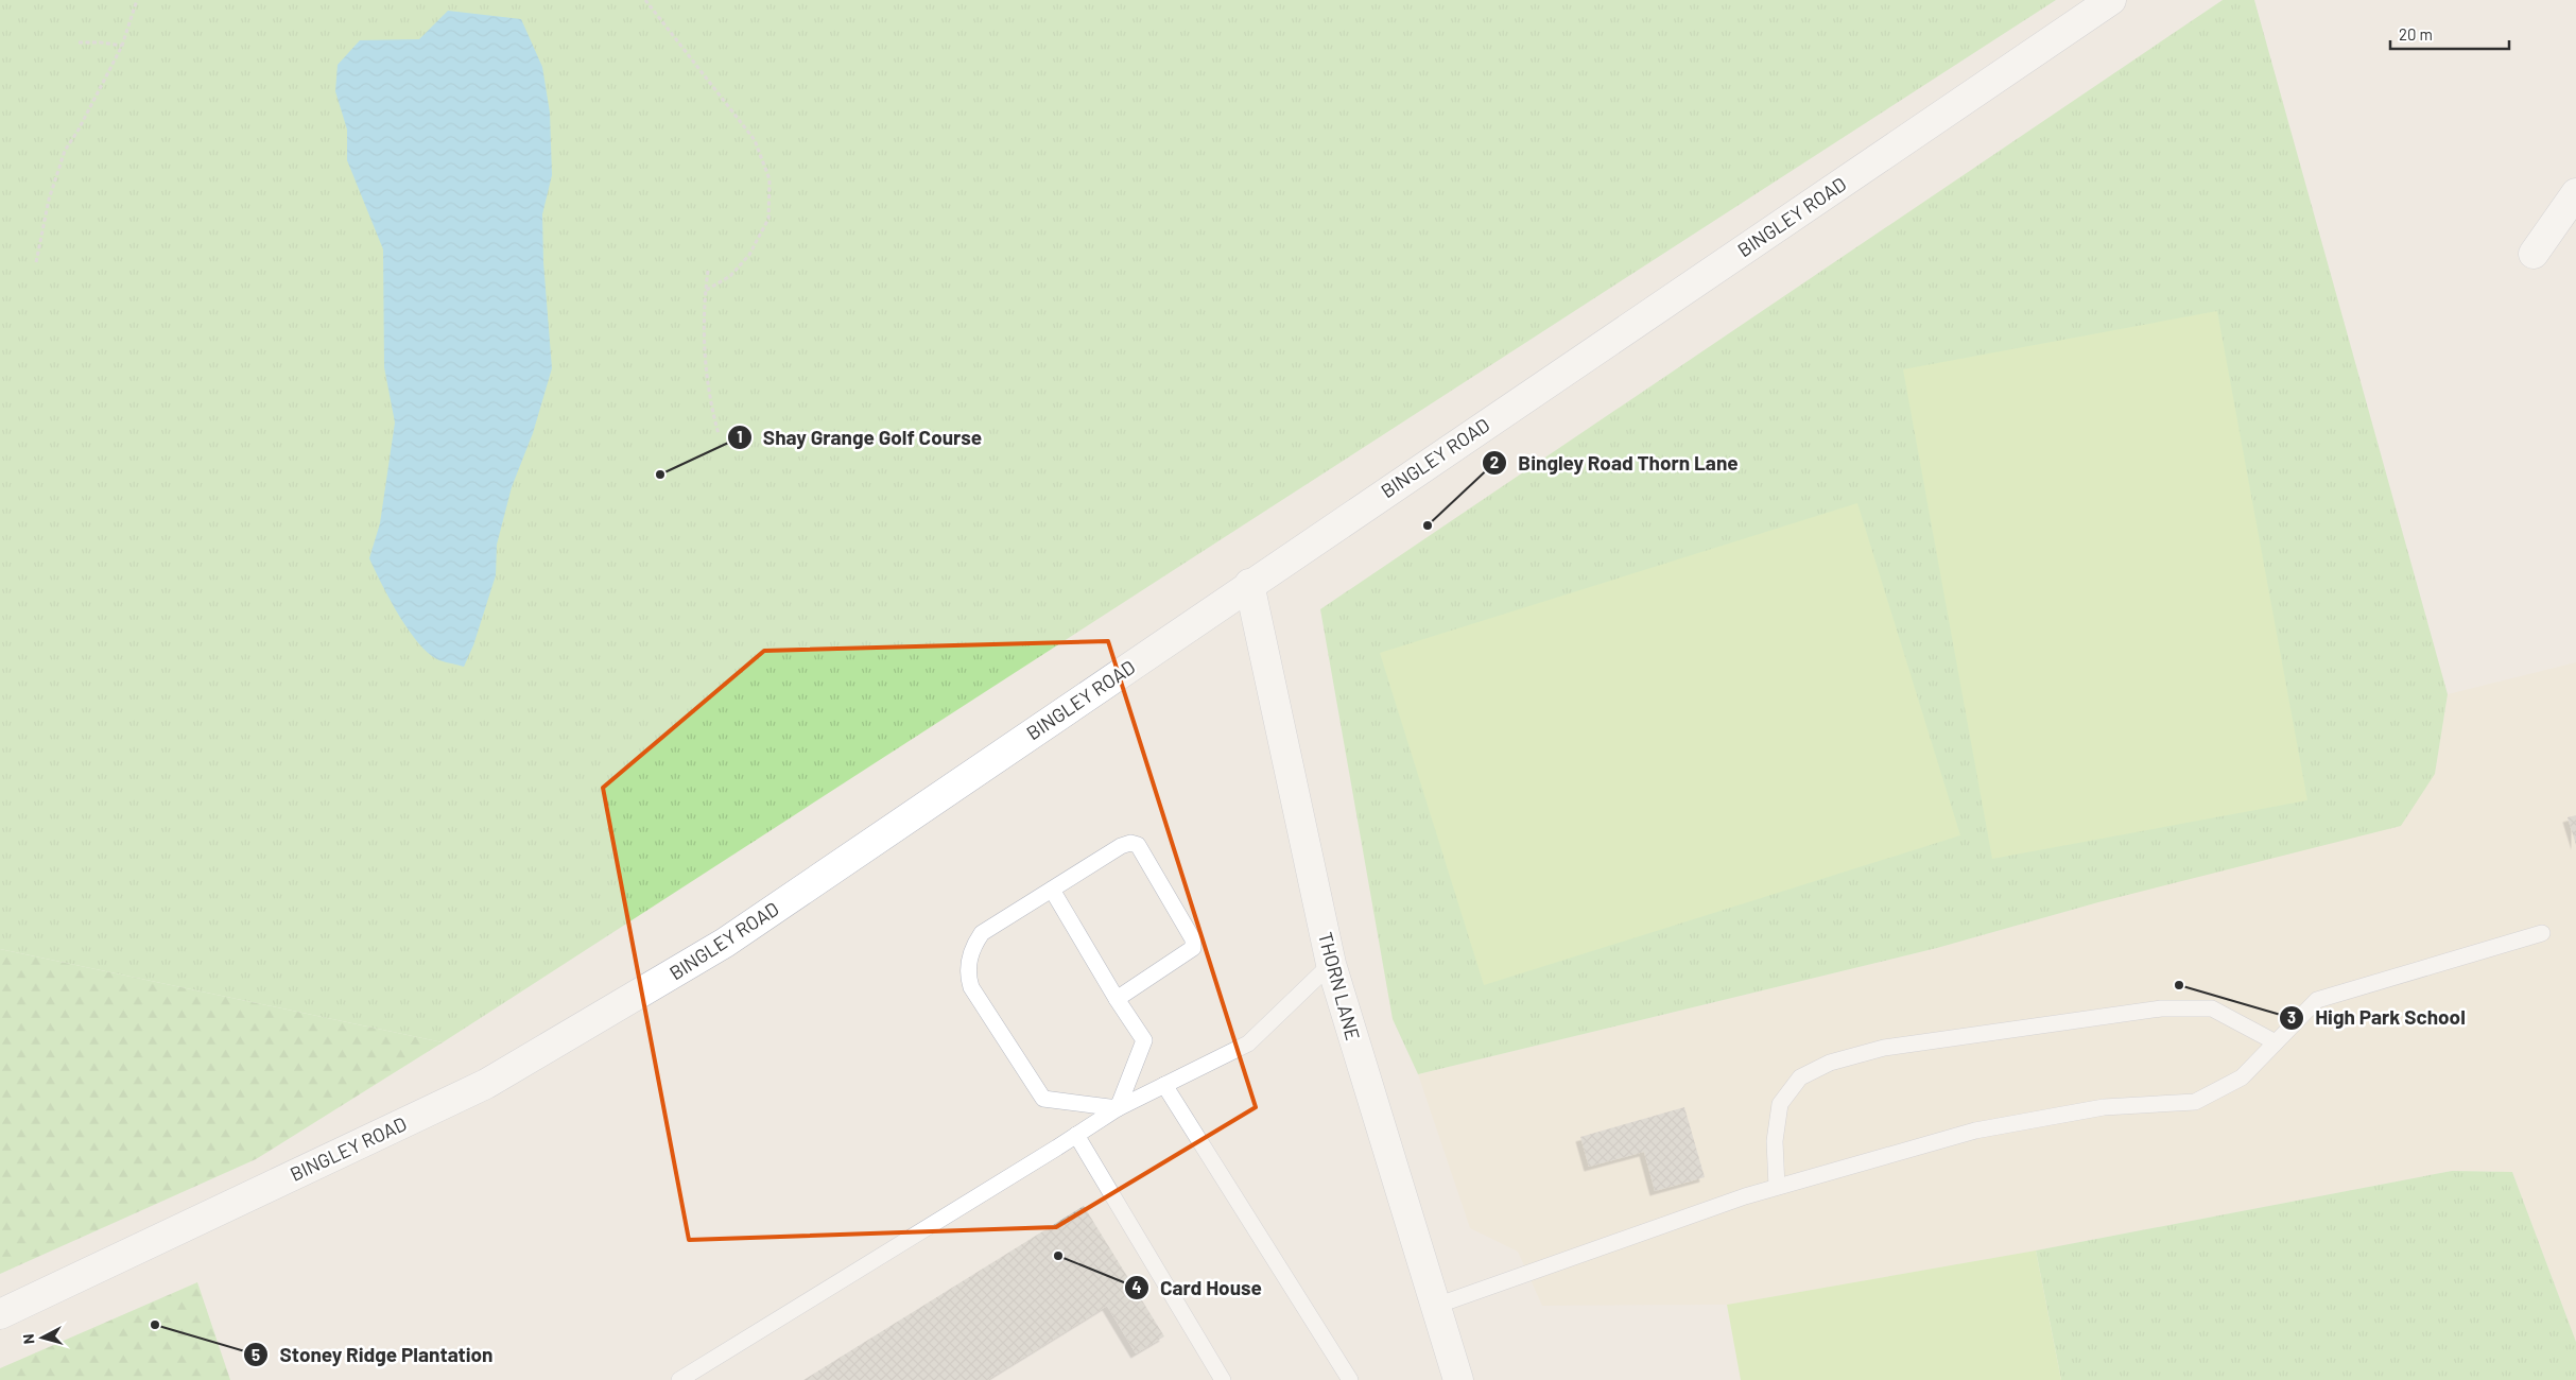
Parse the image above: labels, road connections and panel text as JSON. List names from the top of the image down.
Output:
{
  "streets": {
    "main road": ["BINGLEY ROAD", "THORN LANE"]
  },
  "crossings": [
    ["BINGLEY ROAD", "THORN LANE"]
  ],
  "places": [
    "Shay Grange Golf Course",
    "Bingley Road Thorn Lane",
    "High Park School",
    "Card House",
    "Stoney Ridge Plantation"
  ],
  "scale_bar": "20 m",
  "north": "left"
}
